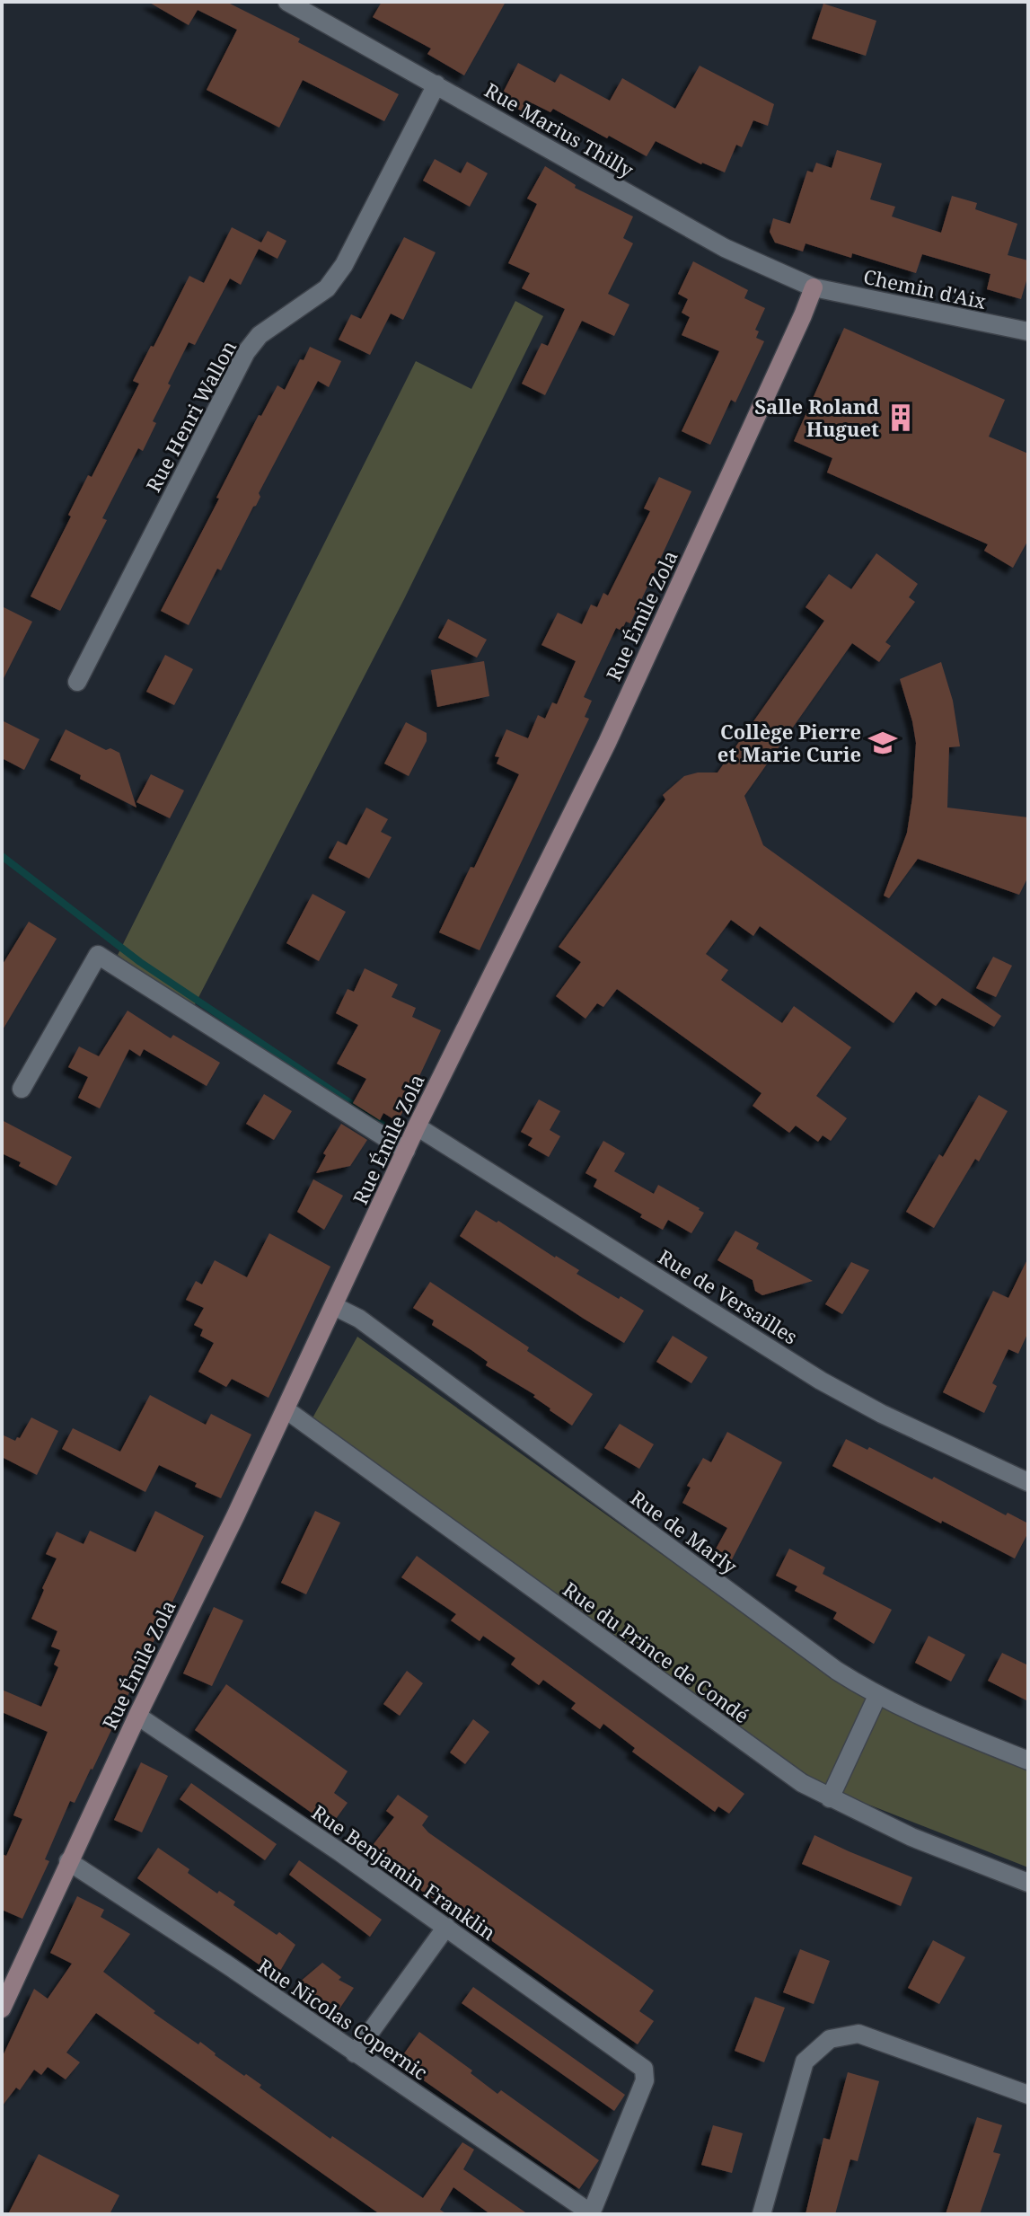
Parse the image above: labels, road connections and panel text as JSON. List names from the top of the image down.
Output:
{
  "streets": {
    "street": [
      "Rue Marius Thilly",
      "Chemin d'Aix",
      "Rue Henri Wallon",
      "Rue Émile Zola",
      "Rue de Versailles",
      "Rue de Marly",
      "Rue du Prince de Condé",
      "Rue Benjamin Franklin",
      "Rue Nicolas Copernic"
    ]
  },
  "crossings": [
    ["Rue Marius Thilly", "Chemin d'Aix"],
    ["Rue Marius Thilly", "Rue Henri Wallon"],
    ["Rue Marius Thilly", "Rue Émile Zola"],
    ["Chemin d'Aix", "Rue Émile Zola"],
    ["Rue Émile Zola", "Rue de Versailles"],
    ["Rue Émile Zola", "Rue de Marly"],
    ["Rue Émile Zola", "Rue du Prince de Condé"],
    ["Rue Émile Zola", "Rue Benjamin Franklin"],
    ["Rue Émile Zola", "Rue Nicolas Copernic"],
    ["Rue Benjamin Franklin", "Rue Nicolas Copernic"]
  ],
  "places": {
    "building": ["Salle Roland Huguet"],
    "school or university": ["Collège Pierre et Marie Curie"]
  }
}
